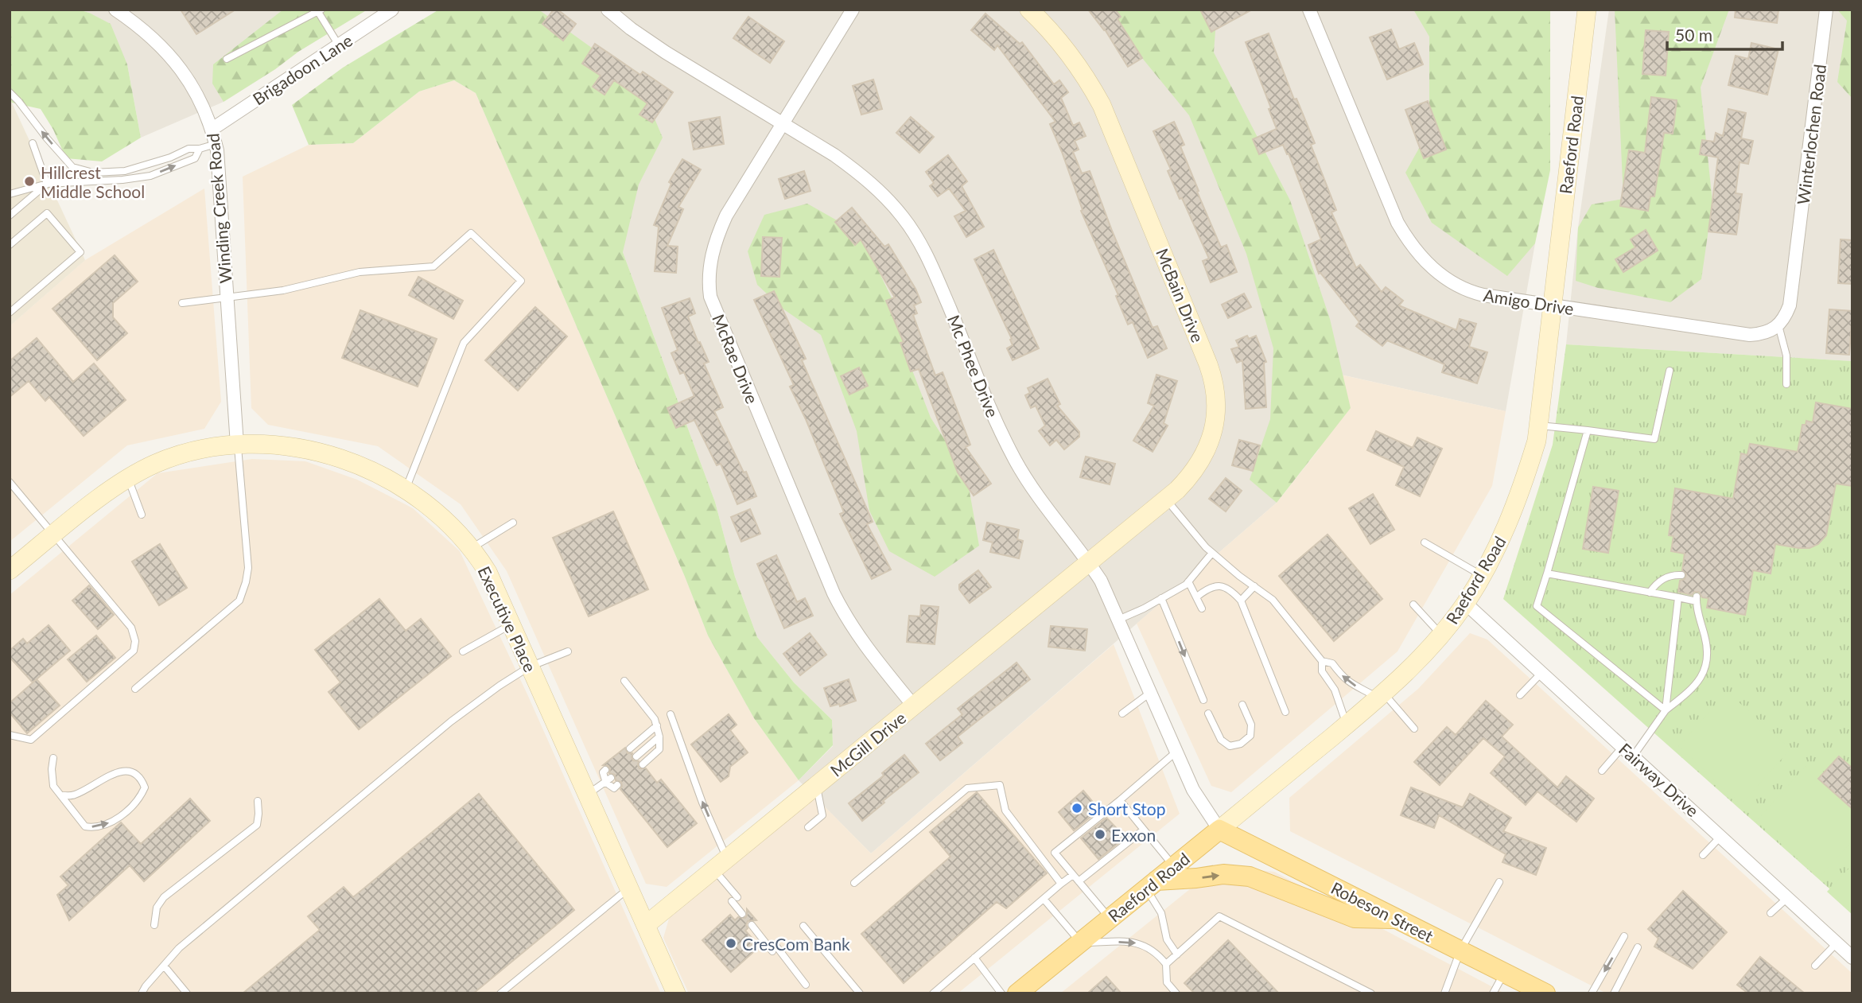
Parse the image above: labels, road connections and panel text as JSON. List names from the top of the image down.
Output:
{
  "streets": {
    "main road": ["Raeford Road", "Robeson Street"],
    "street": [
      "Brigadoon Lane",
      "Winterlochen Road",
      "Winding Creek Road",
      "McBain Drive",
      "Amigo Drive",
      "McRae Drive",
      "Mc Phee Drive",
      "Executive Place",
      "McGill Drive",
      "Fairway Drive"
    ]
  },
  "crossings": [
    ["Brigadoon Lane", "Winding Creek Road"],
    ["Winterlochen Road", "Amigo Drive"],
    ["Raeford Road", "Amigo Drive"],
    ["Raeford Road", "Mc Phee Drive"],
    ["Raeford Road", "Fairway Drive"],
    ["Raeford Road", "Robeson Street"],
    ["Winding Creek Road", "Executive Place"],
    ["McBain Drive", "Mc Phee Drive"],
    ["McBain Drive", "McGill Drive"],
    ["McRae Drive", "Mc Phee Drive"],
    ["McRae Drive", "McGill Drive"],
    ["Mc Phee Drive", "McGill Drive"],
    ["Mc Phee Drive", "Robeson Street"],
    ["Executive Place", "McGill Drive"]
  ],
  "places": [
    "Hillcrest Middle School",
    "Short Stop",
    "Exxon",
    "CresCom Bank"
  ],
  "scale_bar": "50 m"
}
